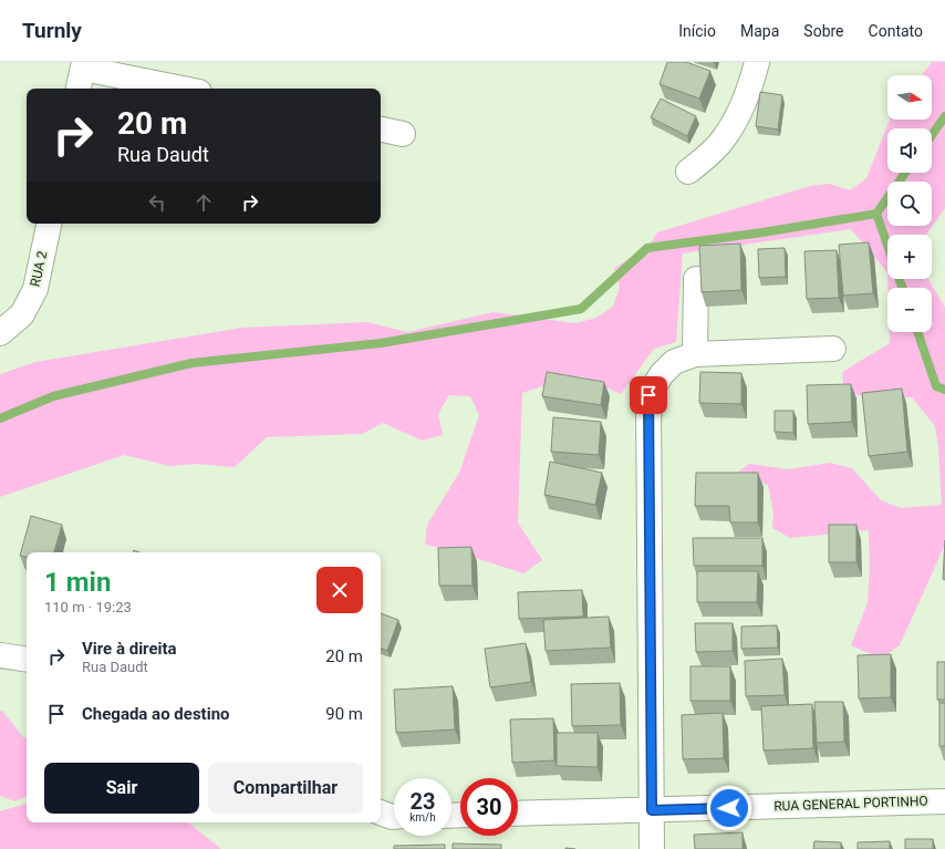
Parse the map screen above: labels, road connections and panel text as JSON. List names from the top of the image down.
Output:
{
  "streets": {
    "street": ["RUA 2", "RUA GENERAL PORTINHO"]
  },
  "north": "right",
  "page": {
    "header": "Turnly",
    "nav": [
      "Início",
      "Mapa",
      "Sobre",
      "Contato"
    ],
    "map_buttons": ["+", "−"],
    "turn": ["20 m", "Rua Daudt"],
    "heading": ["1 min", "110 m · 19:23"],
    "list": [
      {
        "name": "Vire à direita",
        "note": "Rua Daudt",
        "value": "20 m"
      },
      {
        "name": "Chegada ao destino",
        "value": "90 m"
      }
    ],
    "buttons": ["Sair", "Compartilhar"],
    "speed": "23 km/h",
    "limit": "30"
  }
}
